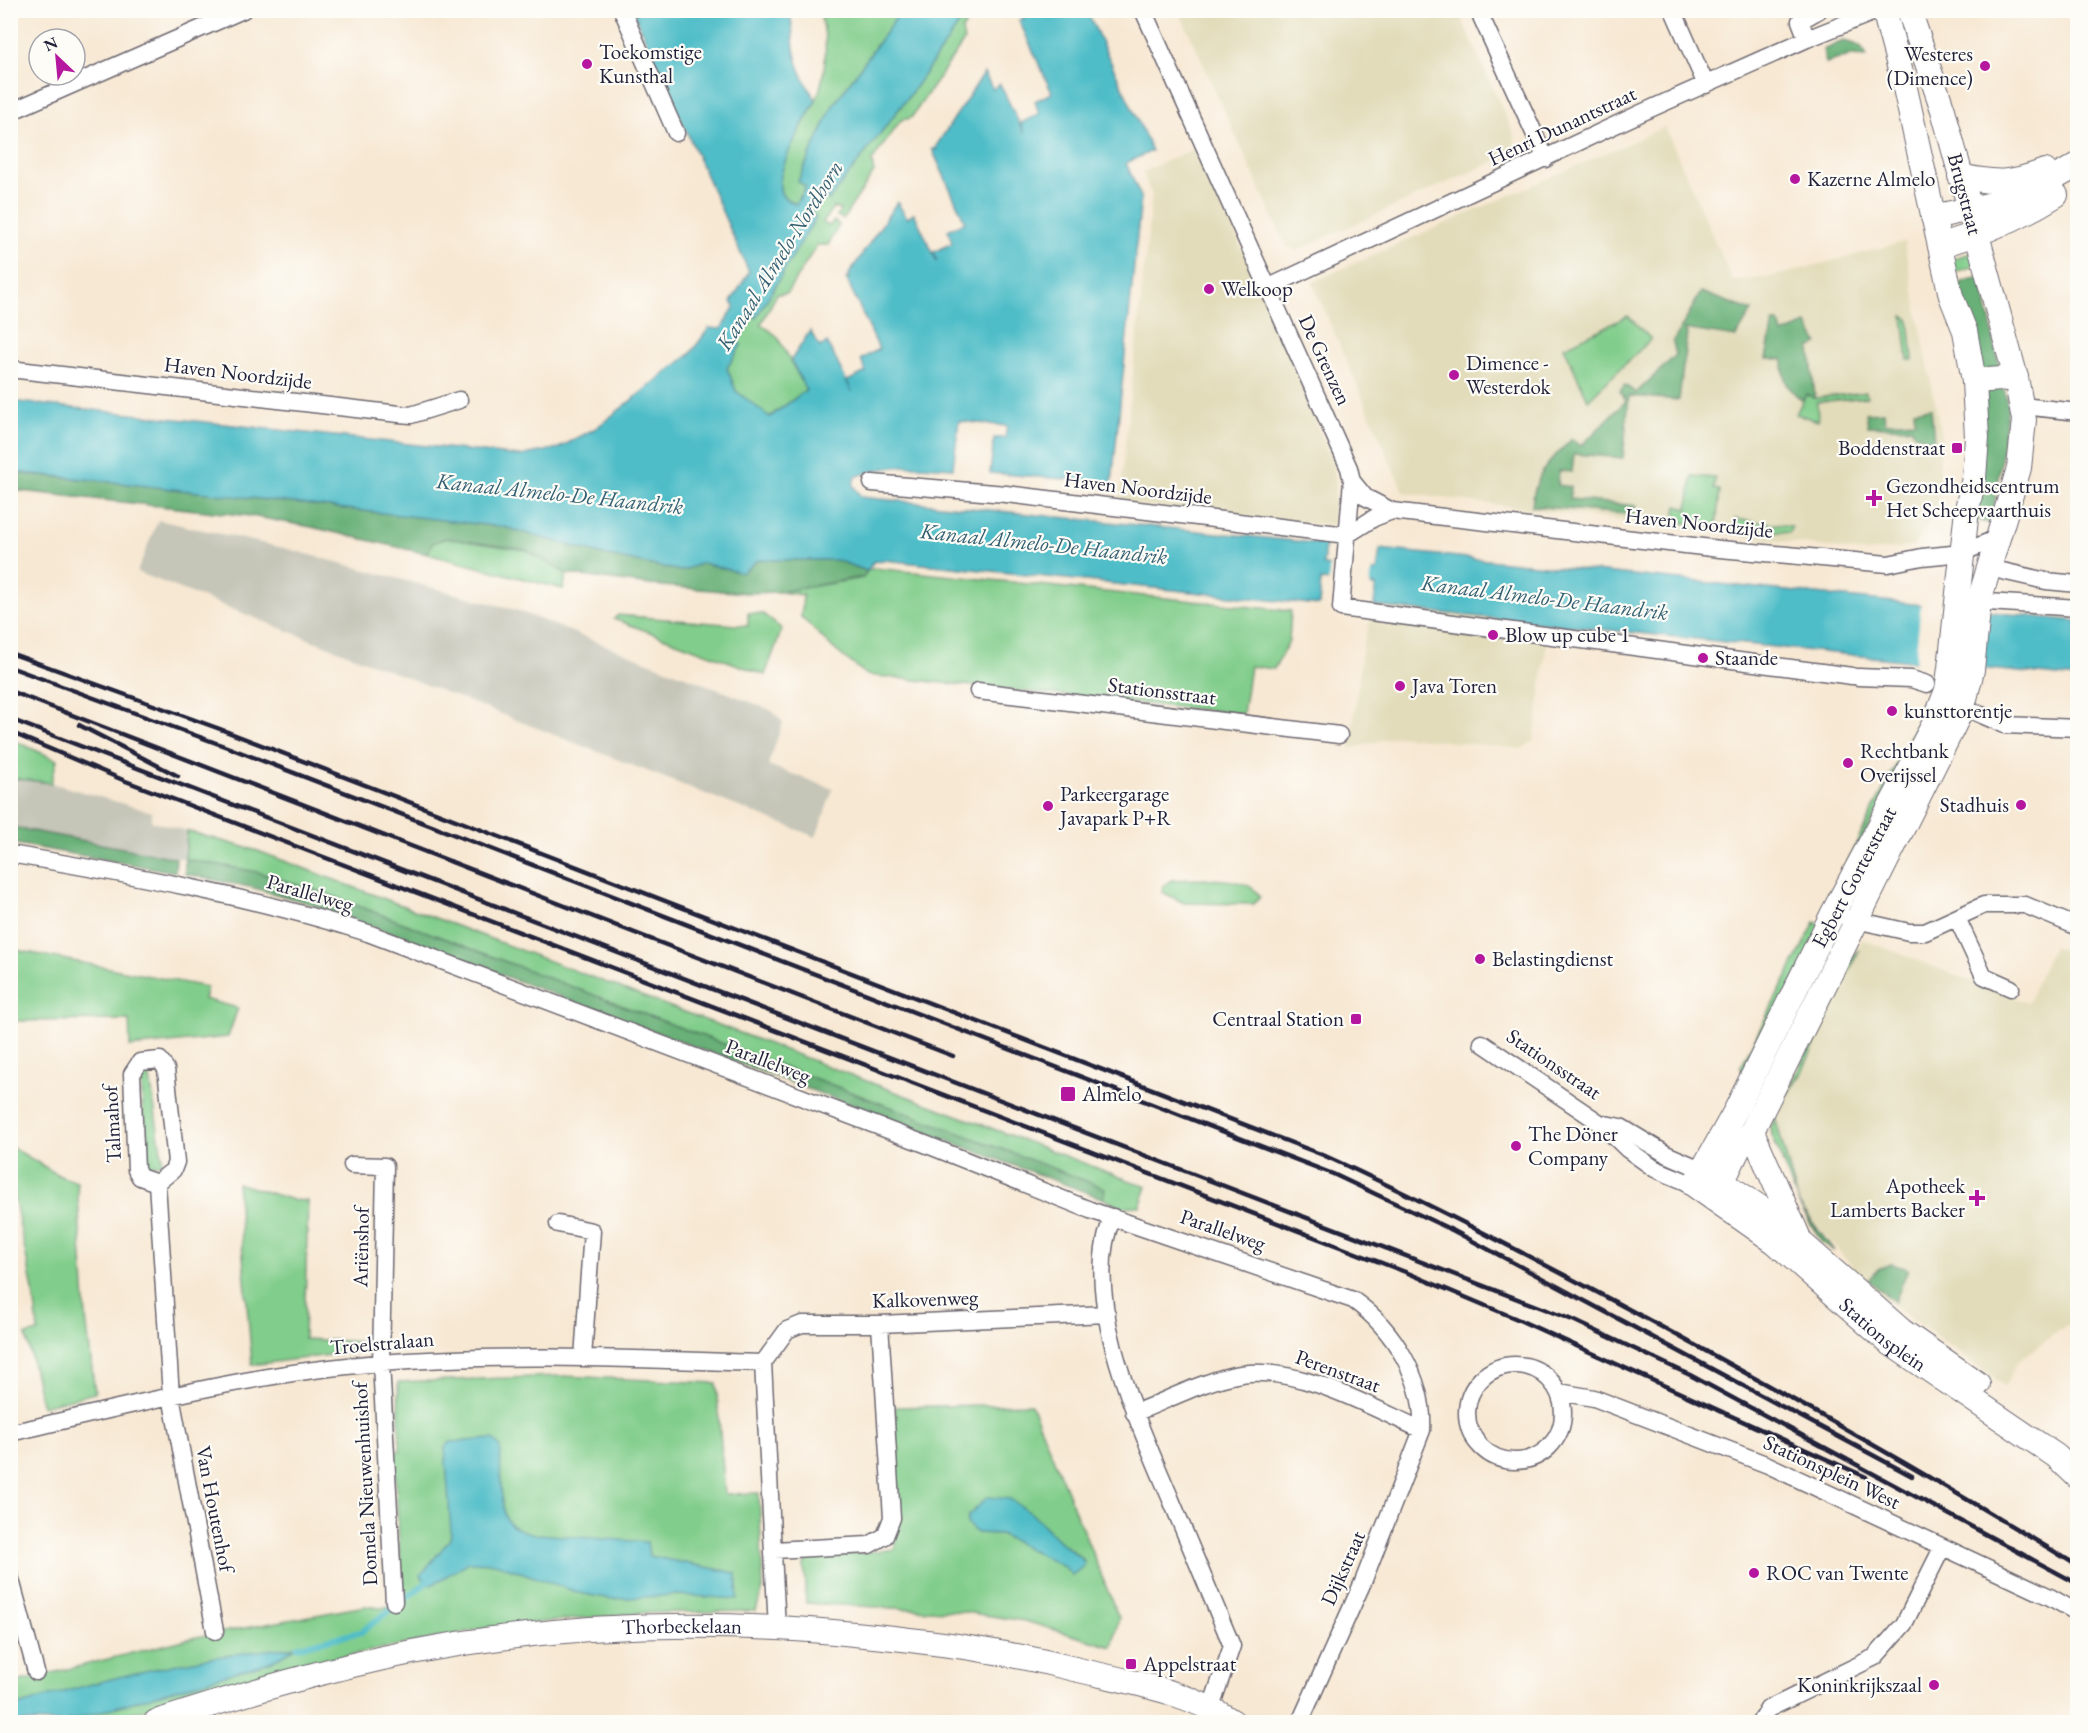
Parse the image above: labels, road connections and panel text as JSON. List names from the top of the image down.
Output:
{
  "streets": {
    "main road": [
      "Brugstraat",
      "Egbert Gorterstraat",
      "Stationsplein",
      "Thorbeckelaan"
    ],
    "street": [
      "Henri Dunantstraat",
      "De Grenzen",
      "Haven Noordzijde",
      "Stationsstraat",
      "Parallelweg",
      "Talmahof",
      "Ariënshof",
      "Kalkovenweg",
      "Troelstralaan",
      "Perenstraat",
      "Stationsplein West",
      "Domela Nieuwenhuishof",
      "Van Houtenhof",
      "Dijkstraat"
    ]
  },
  "crossings": [
    ["Henri Dunantstraat", "De Grenzen"],
    ["Brugstraat", "Haven Noordzijde"],
    ["Brugstraat", "Egbert Gorterstraat"],
    ["De Grenzen", "Haven Noordzijde"],
    ["Haven Noordzijde", "Egbert Gorterstraat"],
    ["Stationsstraat", "Egbert Gorterstraat"],
    ["Stationsstraat", "Stationsplein"],
    ["Egbert Gorterstraat", "Stationsplein"],
    ["Parallelweg", "Perenstraat"],
    ["Parallelweg", "Dijkstraat"],
    ["Ariënshof", "Troelstralaan"],
    ["Ariënshof", "Domela Nieuwenhuishof"],
    ["Kalkovenweg", "Troelstralaan"],
    ["Troelstralaan", "Domela Nieuwenhuishof"],
    ["Troelstralaan", "Van Houtenhof"],
    ["Perenstraat", "Dijkstraat"]
  ],
  "water": ["Kanaal Almelo-Nordhorn", "Kanaal Almelo-De Haandrik"],
  "places": {
    "other": [
      "Toekomstige Kunsthal",
      "Westeres (Dimence)",
      "Kazerne Almelo",
      "Welkoop",
      "Dimence - Westerdok",
      "Blow up cube 1",
      "Staande",
      "Java Toren",
      "kunsttorentje",
      "Rechtbank Overijssel",
      "Stadhuis",
      "Parkeergarage Javapark P+R",
      "Belastingdienst",
      "The Döner Company",
      "ROC van Twente",
      "Koninkrijkszaal"
    ],
    "transit": [
      "Boddenstraat",
      "Centraal Station",
      "Almelo",
      "Appelstraat"
    ],
    "health": ["Gezondheidscentrum Het Scheepvaarthuis", "Apotheek Lamberts Backer"]
  },
  "north": "top left"
}
